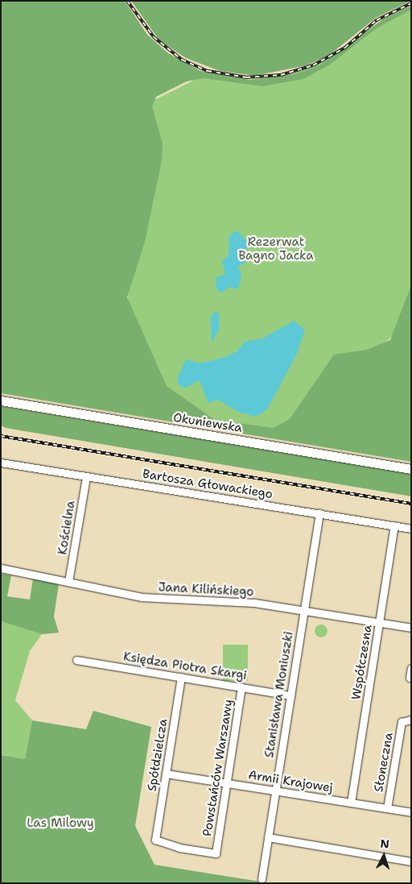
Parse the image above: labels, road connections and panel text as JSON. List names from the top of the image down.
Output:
{
  "streets": {
    "main road": ["Okuniewska"],
    "street": [
      "Bartosza Głowackiego",
      "Kościelna",
      "Jana Kilińskiego",
      "Współczesna",
      "Księdza Piotra Skargi",
      "Stanisława Moniuszki",
      "Spółdzielcza",
      "Słoneczna",
      "Powstańców Warszawy",
      "Armii Krajowej"
    ]
  },
  "crossings": [
    ["Bartosza Głowackiego", "Kościelna"],
    ["Bartosza Głowackiego", "Współczesna"],
    ["Bartosza Głowackiego", "Stanisława Moniuszki"],
    ["Kościelna", "Jana Kilińskiego"],
    ["Jana Kilińskiego", "Współczesna"],
    ["Jana Kilińskiego", "Stanisława Moniuszki"],
    ["Współczesna", "Armii Krajowej"],
    ["Księdza Piotra Skargi", "Stanisława Moniuszki"],
    ["Księdza Piotra Skargi", "Spółdzielcza"],
    ["Księdza Piotra Skargi", "Powstańców Warszawy"],
    ["Stanisława Moniuszki", "Armii Krajowej"],
    ["Spółdzielcza", "Powstańców Warszawy"],
    ["Spółdzielcza", "Armii Krajowej"],
    ["Słoneczna", "Armii Krajowej"],
    ["Powstańców Warszawy", "Armii Krajowej"]
  ],
  "parks": ["Rezerwat Bagno Jacka", "Las Milowy"],
  "north": "top"
}
